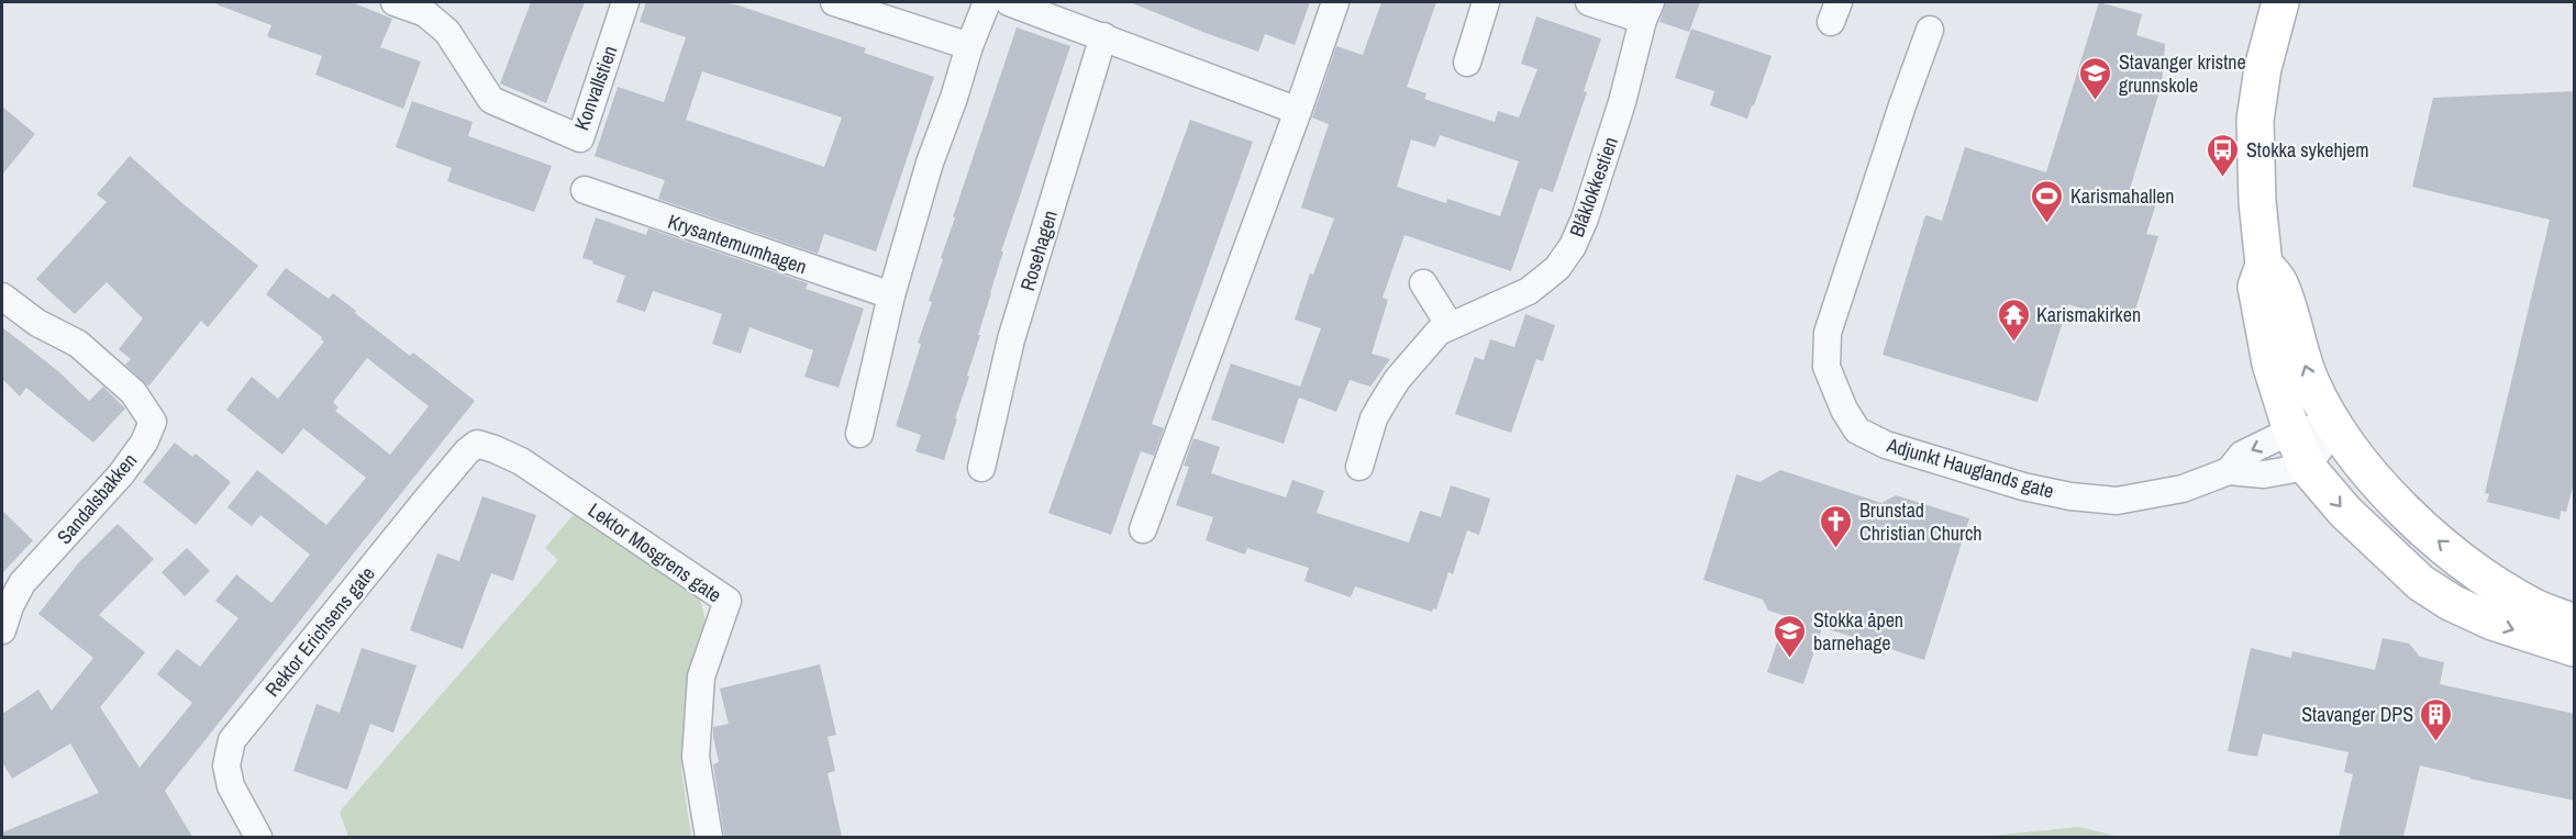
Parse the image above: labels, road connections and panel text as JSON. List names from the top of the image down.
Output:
{
  "streets": {
    "street": [
      "Konvallstien",
      "Blåklokkestien",
      "Krysantemumhagen",
      "Rosehagen",
      "Adjunkt Hauglands gate",
      "Sandalsbakken",
      "Lektor Mosgrens gate",
      "Rektor Erichsens gate"
    ]
  },
  "crossings": [
    ["Lektor Mosgrens gate", "Rektor Erichsens gate"]
  ],
  "places": {
    "school or university": ["Stavanger kristne grunnskole", "Stokka åpen barnehage"],
    "bus stop": ["Stokka sykehjem"],
    "sports": ["Karismahallen"],
    "temple": ["Karismakirken"],
    "church": ["Brunstad Christian Church"],
    "building": ["Stavanger DPS"]
  }
}
